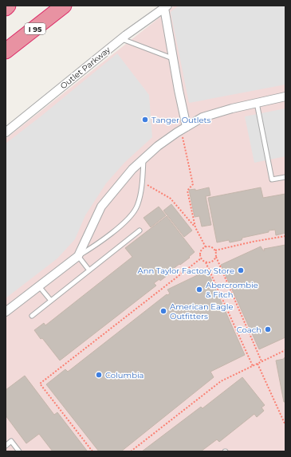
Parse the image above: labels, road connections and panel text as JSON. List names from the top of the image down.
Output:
{
  "streets": {
    "highway": ["I 95"],
    "street": ["Outlet Parkway"]
  },
  "places": [
    "Tanger Outlets",
    "Ann Taylor Factory Store",
    "Abercrombie & Fitch",
    "American Eagle Outfitters",
    "Coach",
    "Columbia"
  ]
}
